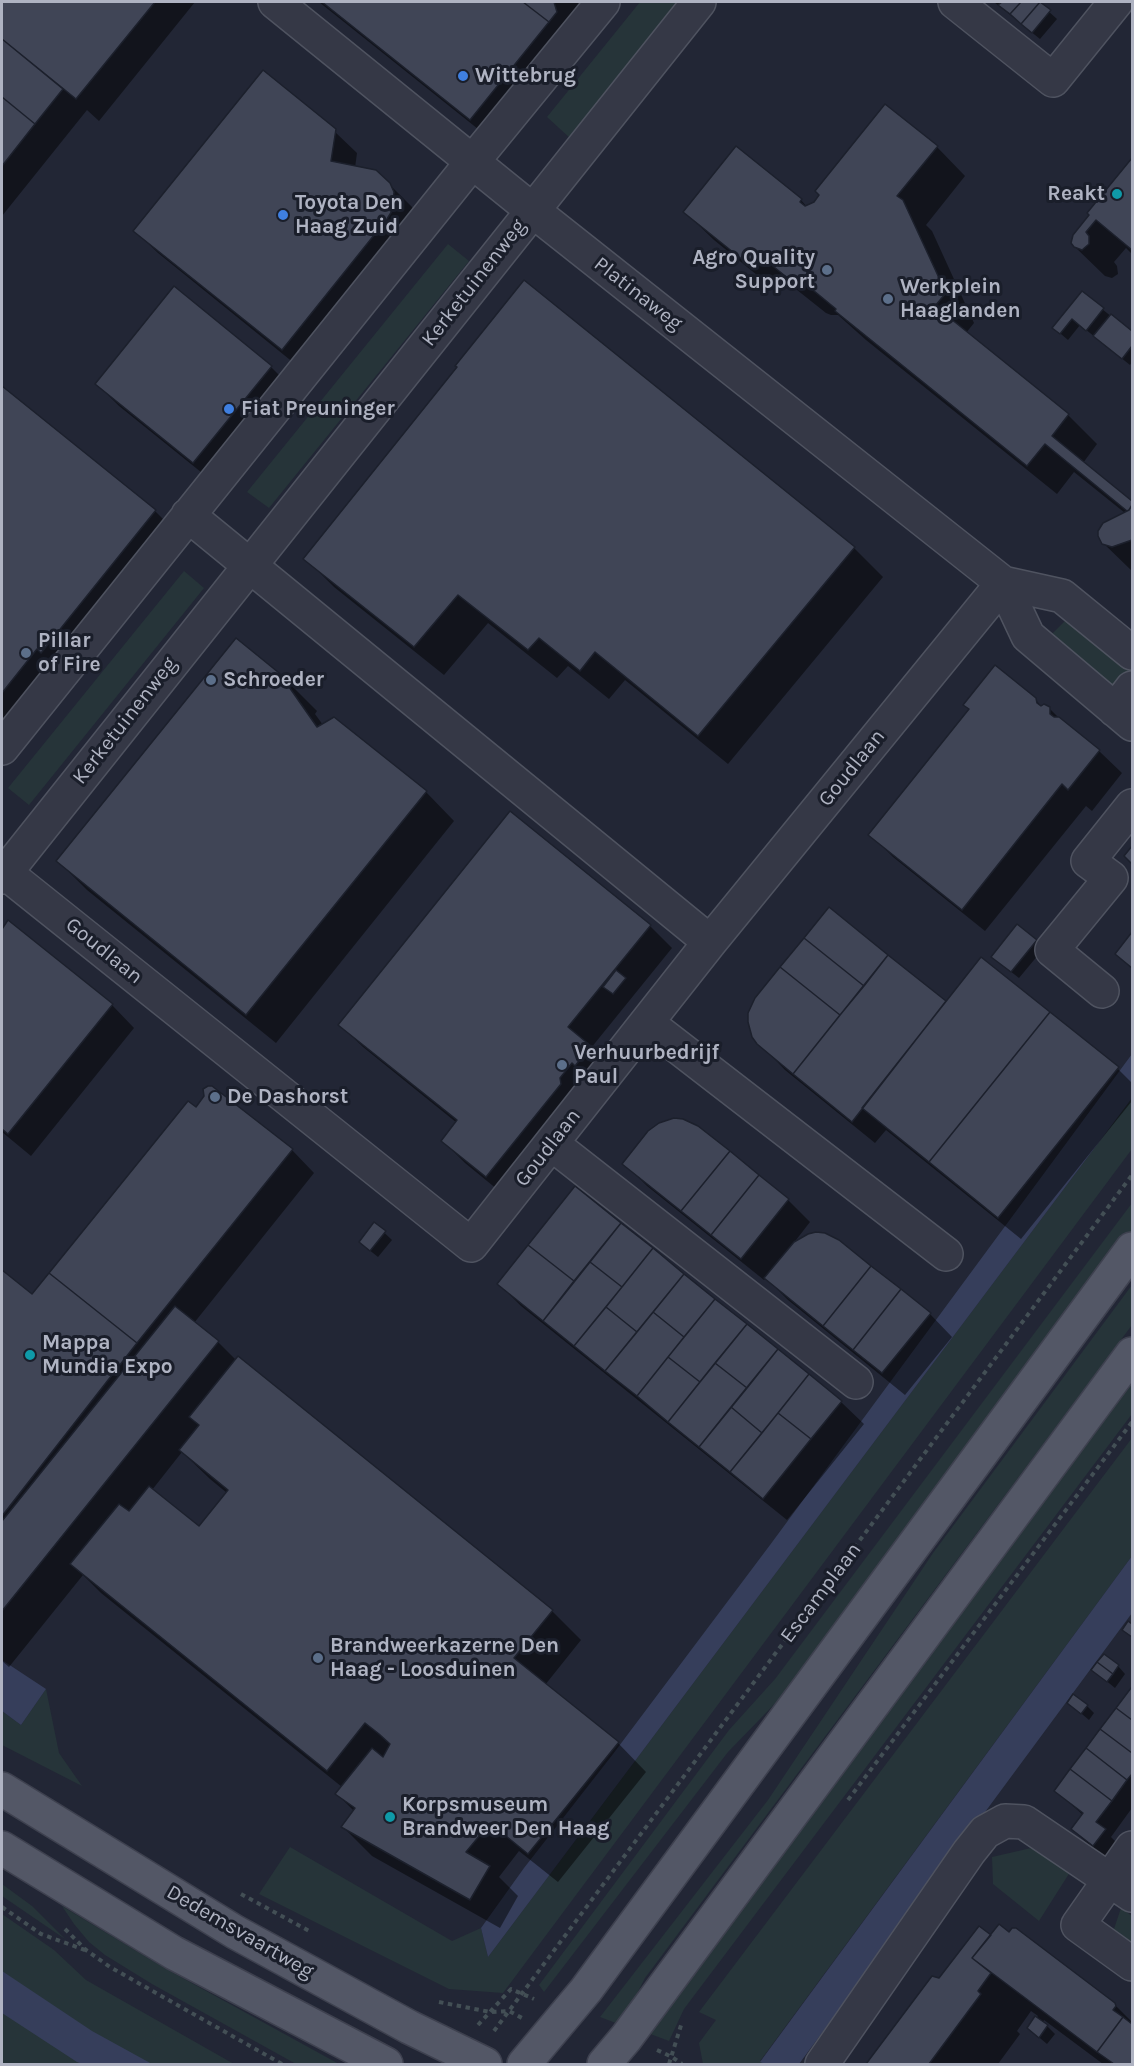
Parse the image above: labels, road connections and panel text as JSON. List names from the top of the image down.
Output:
{
  "streets": {
    "main road": ["Dedemsvaartweg"],
    "street": ["Kerketuinenweg", "Platinaweg", "Goudlaan"],
    "path": ["Escamplaan"]
  },
  "crossings": [
    ["Kerketuinenweg", "Platinaweg"],
    ["Kerketuinenweg", "Goudlaan"],
    ["Platinaweg", "Goudlaan"]
  ],
  "places": [
    "Wittebrug",
    "Reakt",
    "Toyota Den Haag Zuid",
    "Agro Quality Support",
    "Werkplein Haaglanden",
    "Fiat Preuninger",
    "Pillar of Fire",
    "Schroeder",
    "Verhuurbedrijf Paul",
    "De Dashorst",
    "Mappa Mundia Expo",
    "Brandweerkazerne Den Haag - Loosduinen",
    "Korpsmuseum Brandweer Den Haag"
  ]
}
